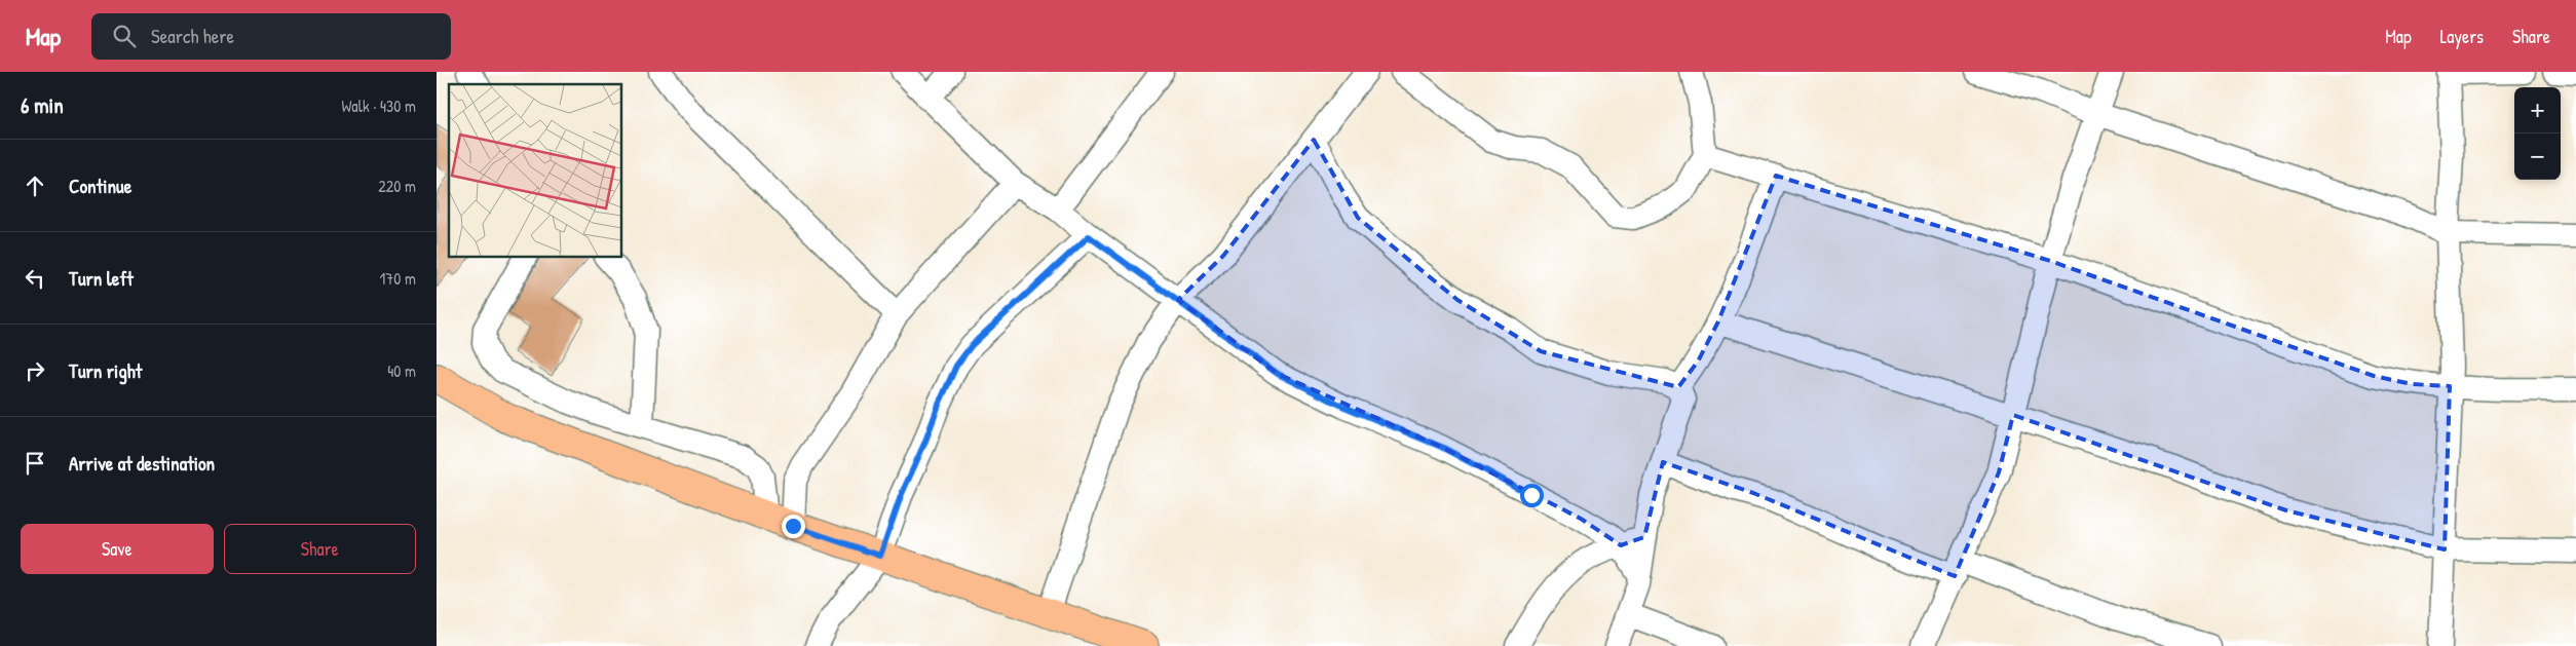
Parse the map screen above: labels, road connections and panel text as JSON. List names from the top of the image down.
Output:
{
  "page": {
    "header": "Map",
    "search": "Search here",
    "nav": ["Map", "Layers", "Share"],
    "heading": ["6 min", "Walk · 430 m"],
    "map_buttons": ["+", "−"],
    "list": [
      ["Continue", "220 m"],
      ["Turn left", "170 m"],
      ["Turn right", "40 m"],
      "Arrive at destination"
    ],
    "buttons": ["Save", "Share"]
  }
}
